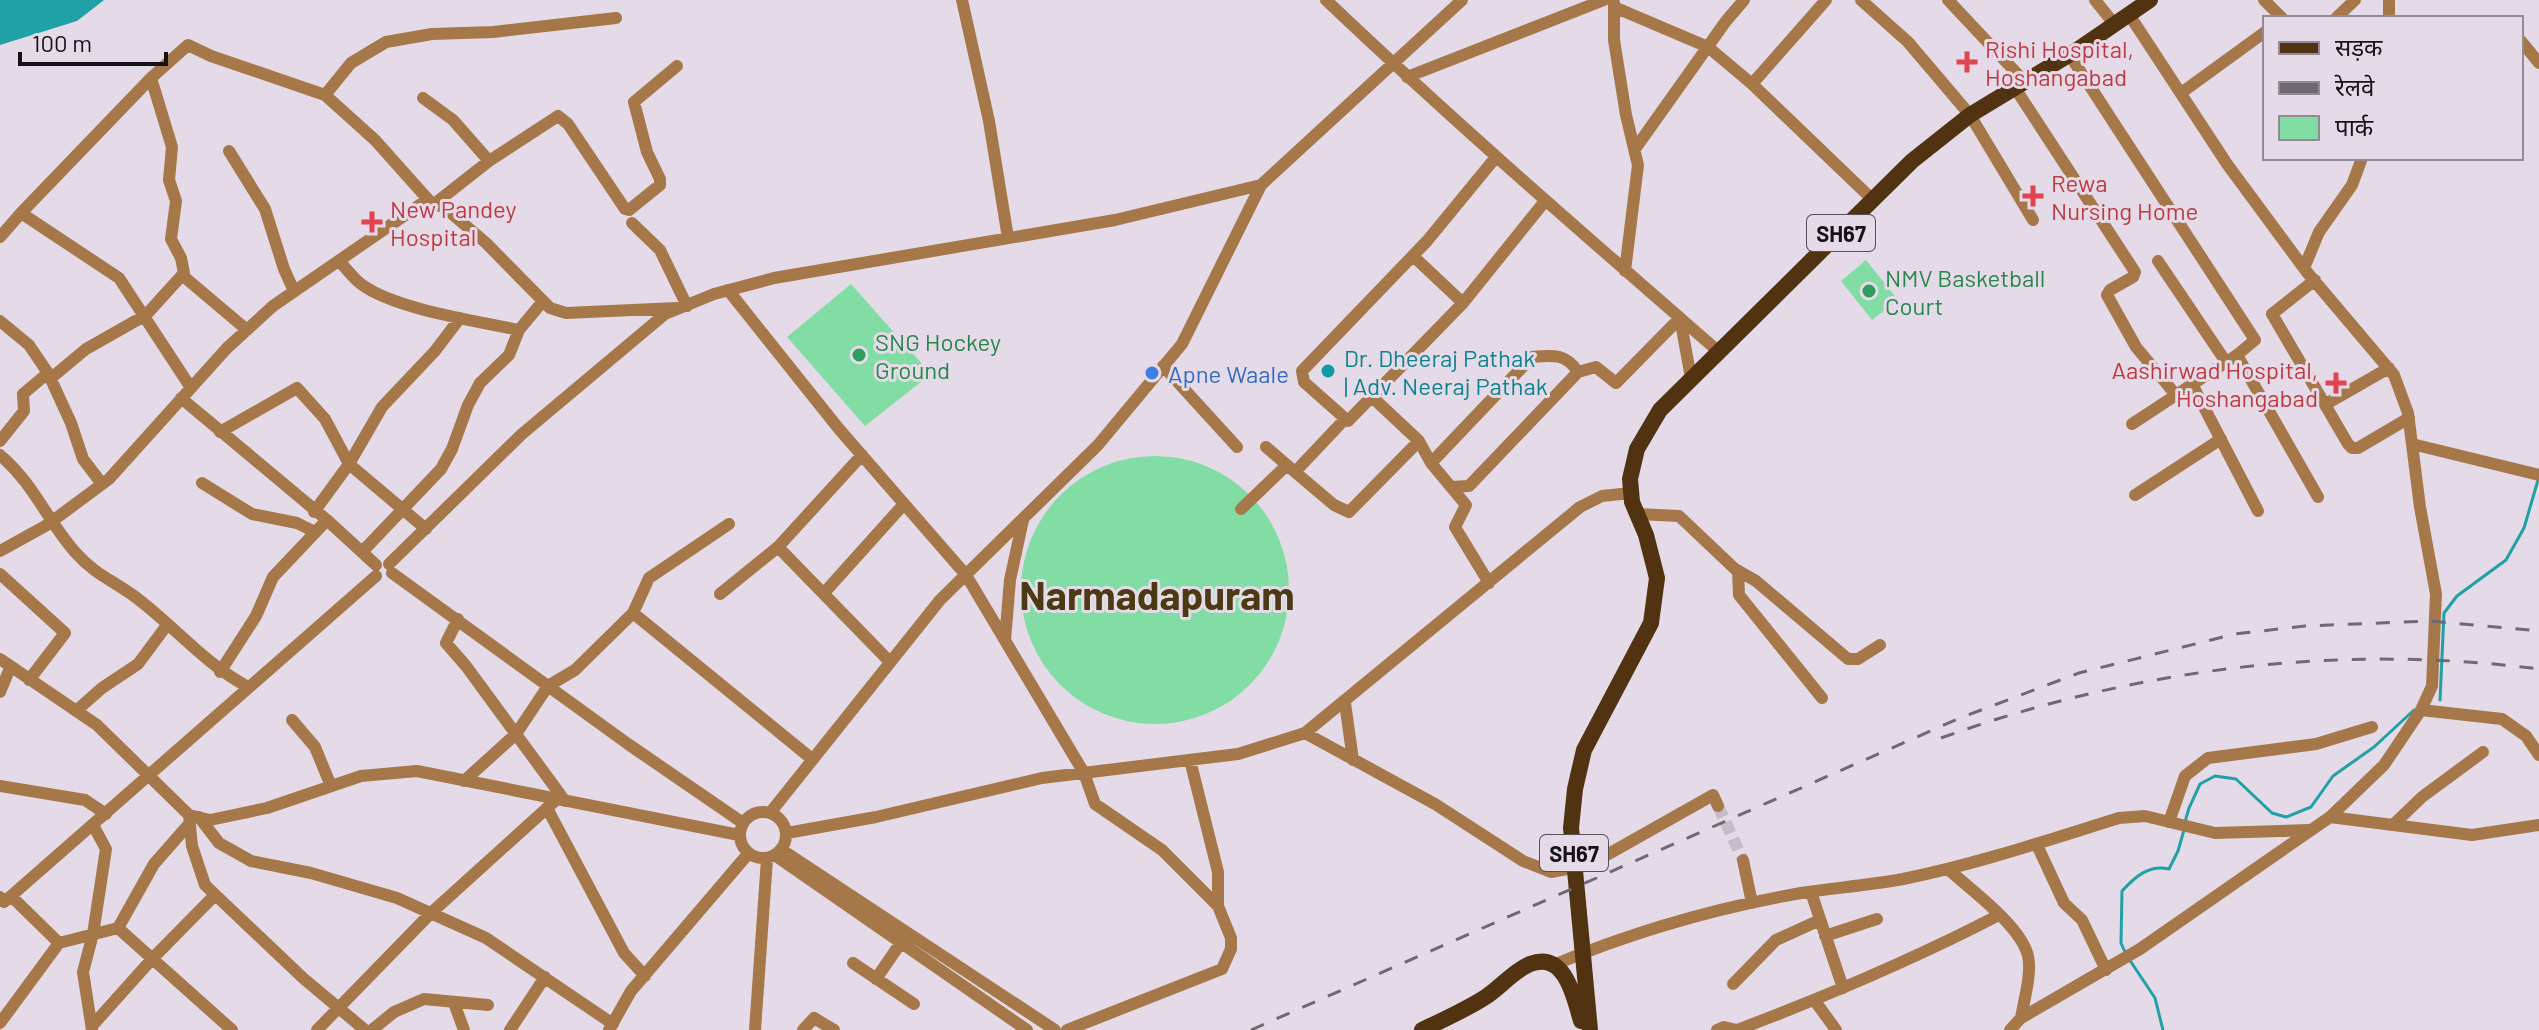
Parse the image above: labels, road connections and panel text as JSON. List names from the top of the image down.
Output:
{
  "streets": {
    "main road": ["SH67"]
  },
  "districts": ["Narmadapuram"],
  "places": {
    "health": [
      "Rishi Hospital, Hoshangabad",
      "Rewa Nursing Home",
      "New Pandey Hospital",
      "Aashirwad Hospital, Hoshangabad"
    ],
    "other": [
      "NMV Basketball Court",
      "SNG Hockey Ground",
      "Dr. Dheeraj Pathak | Adv. Neeraj Pathak",
      "Apne Waale"
    ]
  },
  "legend": ["सड़क", "रेलवे", "पार्क"],
  "scale_bar": "100 m"
}
